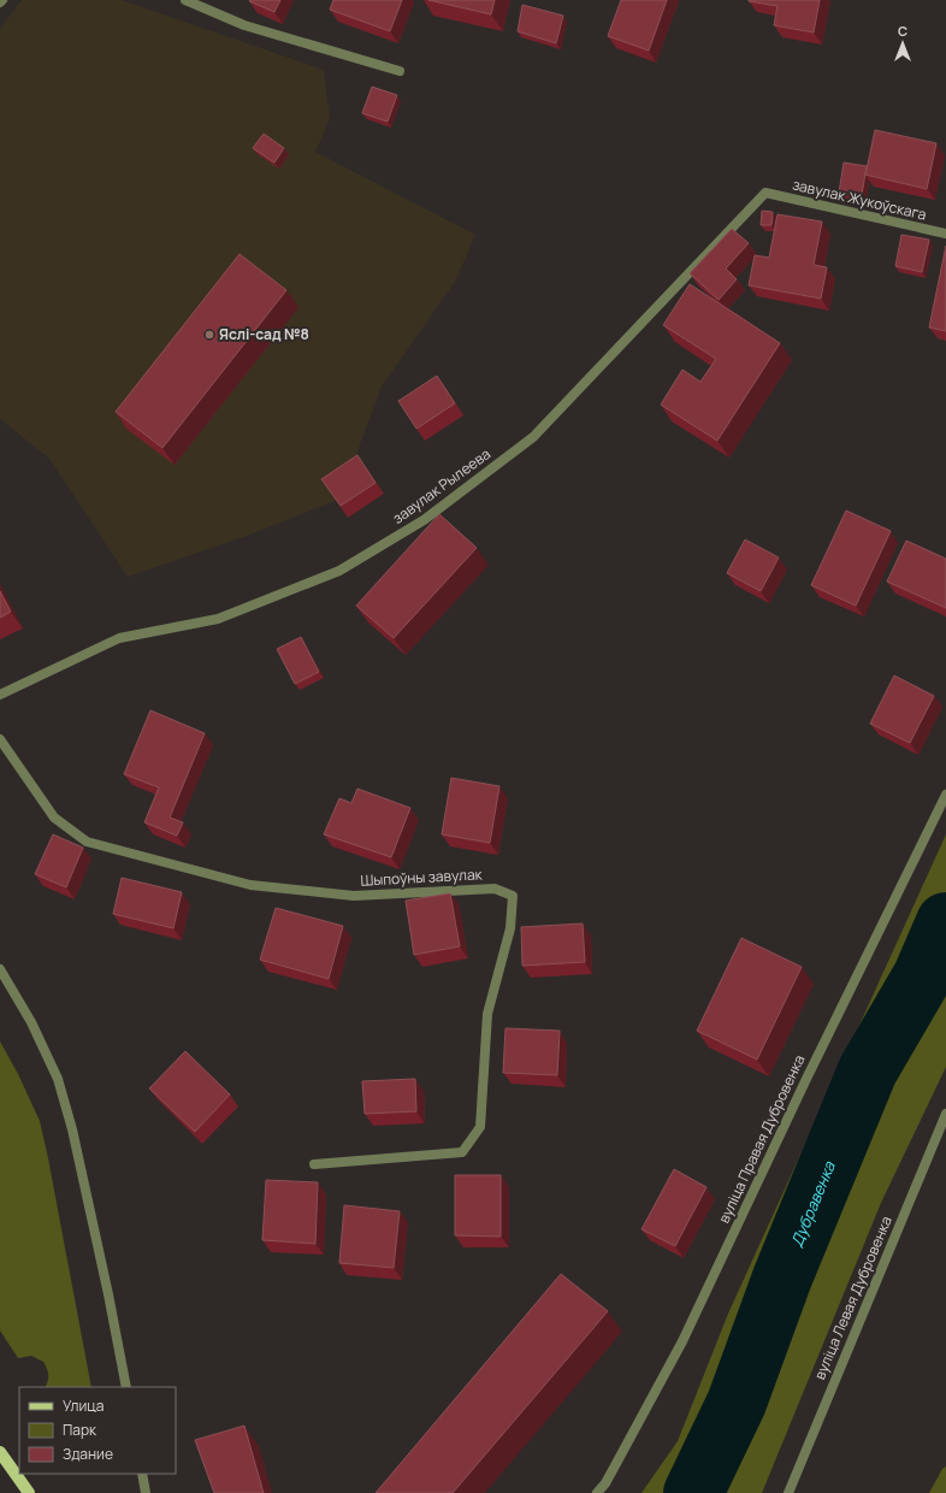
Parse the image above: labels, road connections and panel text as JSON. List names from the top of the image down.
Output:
{
  "streets": {
    "street": [
      "завулак Жукоўскага",
      "завулак Рылеева",
      "Шыпоўны завулак",
      "вуліца Правая Дубровенка",
      "вуліца Левая Дубровенка"
    ]
  },
  "crossings": [
    ["завулак Жукоўскага", "завулак Рылеева"]
  ],
  "water": ["Дубравенка"],
  "places": ["Яслі-сад №8"],
  "legend": ["Улица", "Парк", "Здание"],
  "north": "top"
}
